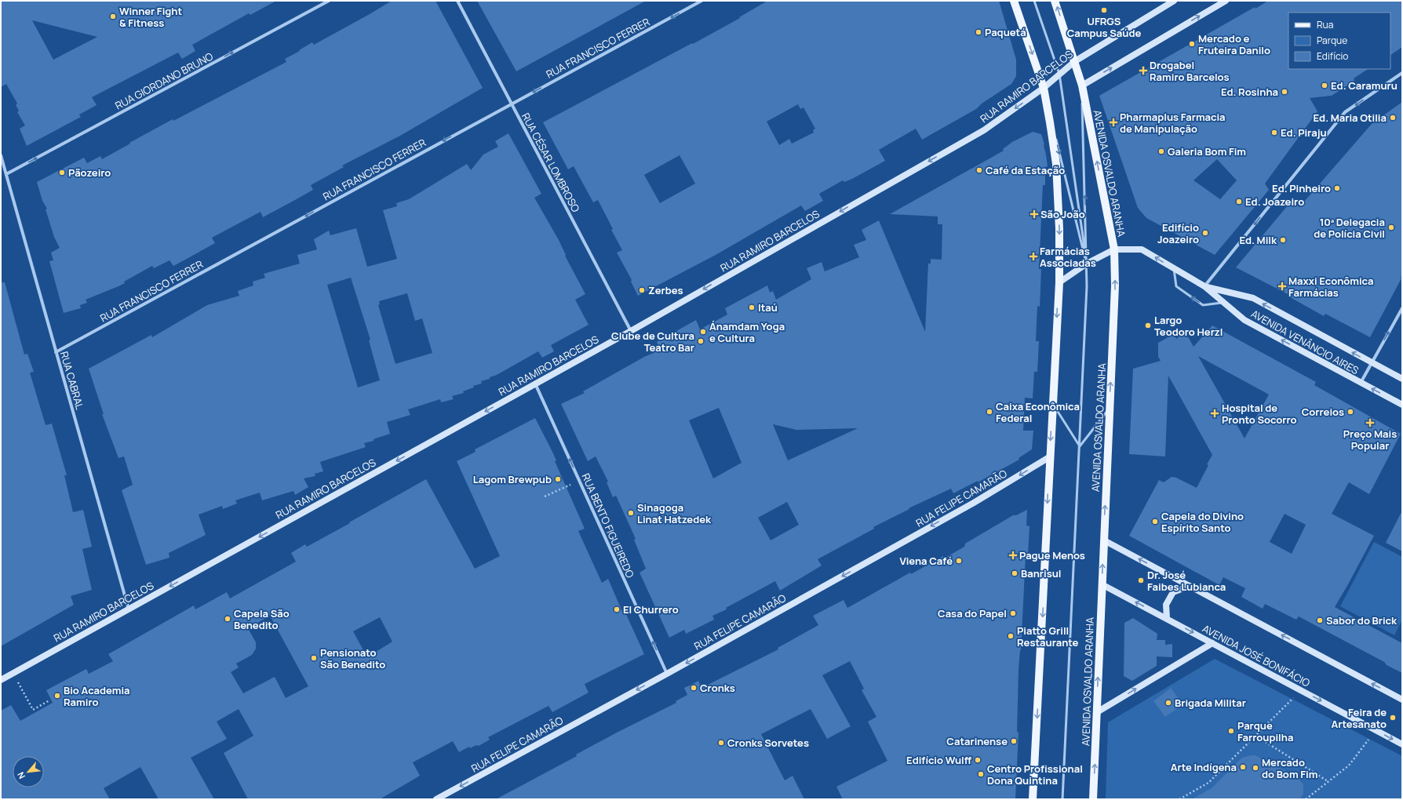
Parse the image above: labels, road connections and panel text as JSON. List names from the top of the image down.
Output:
{
  "streets": {
    "main road": ["AVENIDA OSVALDO ARANHA"],
    "street": [
      "RUA FRANCISCO FERRER",
      "RUA GIORDANO BRUNO",
      "RUA RAMIRO BARCELOS",
      "RUA CÉSAR LOMBROSO",
      "AVENIDA VENÂNCIO AIRES",
      "RUA CABRAL",
      "RUA FELIPE CAMARÃO",
      "RUA BENTO FIGUEIREDO",
      "AVENIDA JOSÉ BONIFÁCIO"
    ]
  },
  "crossings": [
    ["RUA FRANCISCO FERRER", "RUA CÉSAR LOMBROSO"],
    ["RUA FRANCISCO FERRER", "RUA CABRAL"],
    ["RUA GIORDANO BRUNO", "RUA CABRAL"],
    ["RUA RAMIRO BARCELOS", "RUA CÉSAR LOMBROSO"],
    ["RUA RAMIRO BARCELOS", "AVENIDA OSVALDO ARANHA"],
    ["RUA RAMIRO BARCELOS", "RUA CABRAL"],
    ["RUA RAMIRO BARCELOS", "RUA BENTO FIGUEIREDO"],
    ["AVENIDA OSVALDO ARANHA", "AVENIDA VENÂNCIO AIRES"],
    ["AVENIDA OSVALDO ARANHA", "AVENIDA JOSÉ BONIFÁCIO"],
    ["RUA FELIPE CAMARÃO", "RUA BENTO FIGUEIREDO"]
  ],
  "one_way": [
    "RUA FRANCISCO FERRER",
    "RUA GIORDANO BRUNO",
    "RUA RAMIRO BARCELOS",
    "AVENIDA VENÂNCIO AIRES",
    "RUA FELIPE CAMARÃO",
    "RUA BENTO FIGUEIREDO"
  ],
  "places": {
    "other": [
      "UFRGS Campus Saúde",
      "Winner Fight & Fitness",
      "Paquetá",
      "Mercado e Fruteira Danilo",
      "Ed. Caramuru",
      "Ed. Rosinha",
      "Ed. Maria Otilia",
      "Ed. Piraju",
      "Galeria Bom Fim",
      "Café da Estação",
      "Pãozeiro",
      "Ed. Pinheiro",
      "Ed. Joazeiro",
      "10ª Delegacia de Polícia Civil",
      "Edifício Joazeiro",
      "Ed. Milk",
      "Zerbes",
      "Itaú",
      "Largo Teodoro Herzl",
      "Ánamdam Yoga e Cultura",
      "Clube de Cultura Teatro Bar",
      "Caixa Econômica Federal",
      "Correios",
      "Lagom Brewpub",
      "Sinagoga Linat Hatzedek",
      "Capela do Divino Espírito Santo",
      "Viena Café",
      "Banrisul",
      "Dr. José Faibes Lubianca",
      "El Churrero",
      "Casa do Papel",
      "Capela São Benedito",
      "Sabor do Brick",
      "Piatto Grill Restaurante",
      "Pensionato São Benedito",
      "Cronks",
      "Bio Academia Ramiro",
      "Brigada Militar",
      "Feira de Artesanato",
      "Parque Farroupilha",
      "Catarinense",
      "Cronks Sorvetes",
      "Edifício Wulff",
      "Arte Indígena",
      "Mercado do Bom Fim",
      "Centro Profissional Dona Quintina"
    ],
    "health": [
      "Drogabel Ramiro Barcelos",
      "Pharmaplus Farmacia de Manipulação",
      "São João",
      "Farmácias Associadas",
      "Maxxi Econômica Farmácias",
      "Hospital de Pronto Socorro",
      "Preço Mais Popular",
      "Pague Menos"
    ]
  },
  "legend": ["Rua", "Parque", "Edifício"],
  "north": "bottom left"
}
